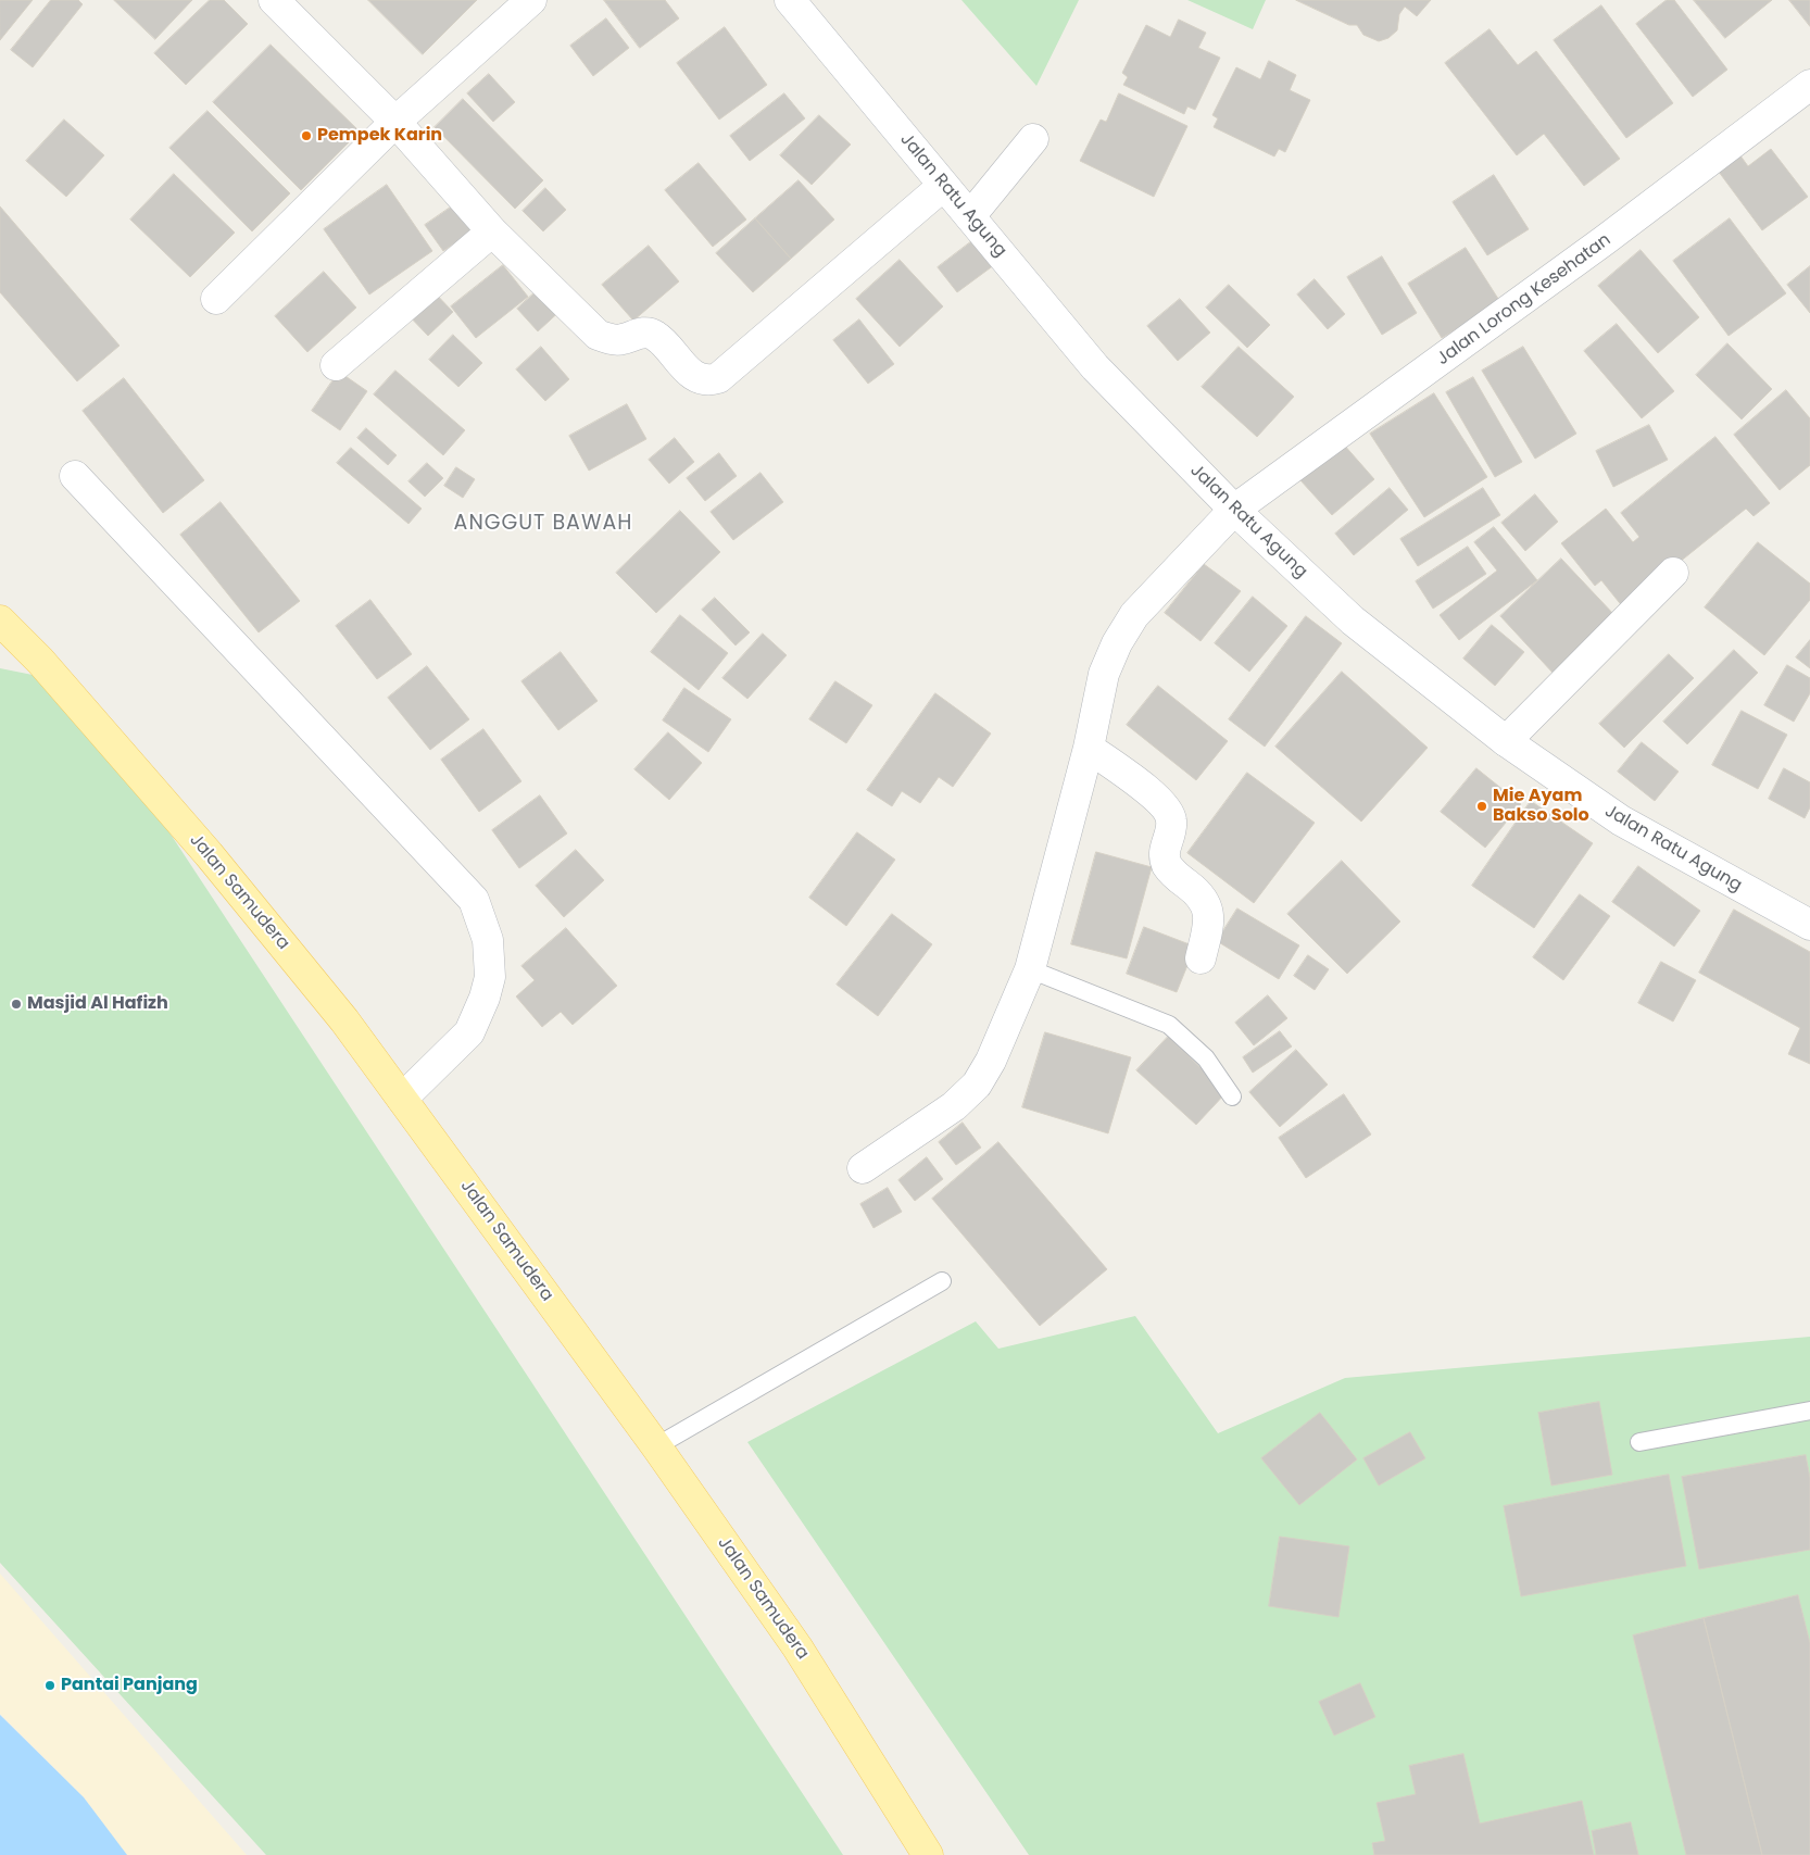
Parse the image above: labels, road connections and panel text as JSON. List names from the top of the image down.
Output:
{
  "streets": {
    "main road": ["Jalan Samudera"],
    "street": ["Jalan Ratu Agung", "Jalan Lorong Kesehatan"]
  },
  "crossings": [
    ["Jalan Ratu Agung", "Jalan Lorong Kesehatan"]
  ],
  "districts": ["ANGGUT BAWAH"],
  "places": [
    "Pempek Karin",
    "Mie Ayam Bakso Solo",
    "Masjid Al Hafizh",
    "Pantai Panjang"
  ]
}
